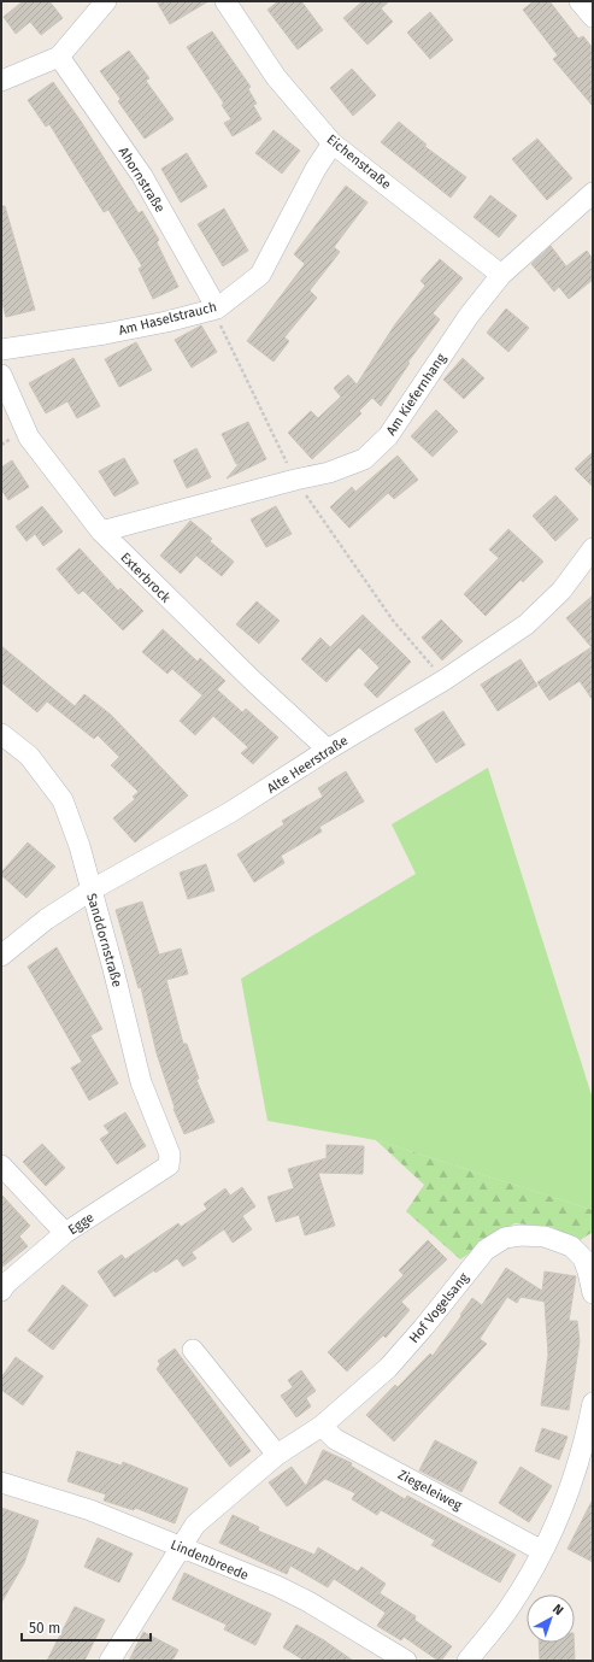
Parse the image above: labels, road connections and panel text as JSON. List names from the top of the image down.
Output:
{
  "streets": {
    "street": [
      "Eichenstraße",
      "Ahornstraße",
      "Am Haselstrauch",
      "Am Kiefernhang",
      "Exterbrock",
      "Alte Heerstraße",
      "Sanddornstraße",
      "Egge",
      "Hof Vogelsang",
      "Ziegeleiweg",
      "Lindenbreede"
    ]
  },
  "crossings": [
    ["Eichenstraße", "Am Haselstrauch"],
    ["Eichenstraße", "Am Kiefernhang"],
    ["Ahornstraße", "Am Haselstrauch"],
    ["Am Kiefernhang", "Exterbrock"],
    ["Exterbrock", "Alte Heerstraße"],
    ["Alte Heerstraße", "Sanddornstraße"],
    ["Sanddornstraße", "Egge"],
    ["Hof Vogelsang", "Ziegeleiweg"],
    ["Hof Vogelsang", "Lindenbreede"]
  ],
  "scale_bar": "50 m",
  "north": "top right"
}
